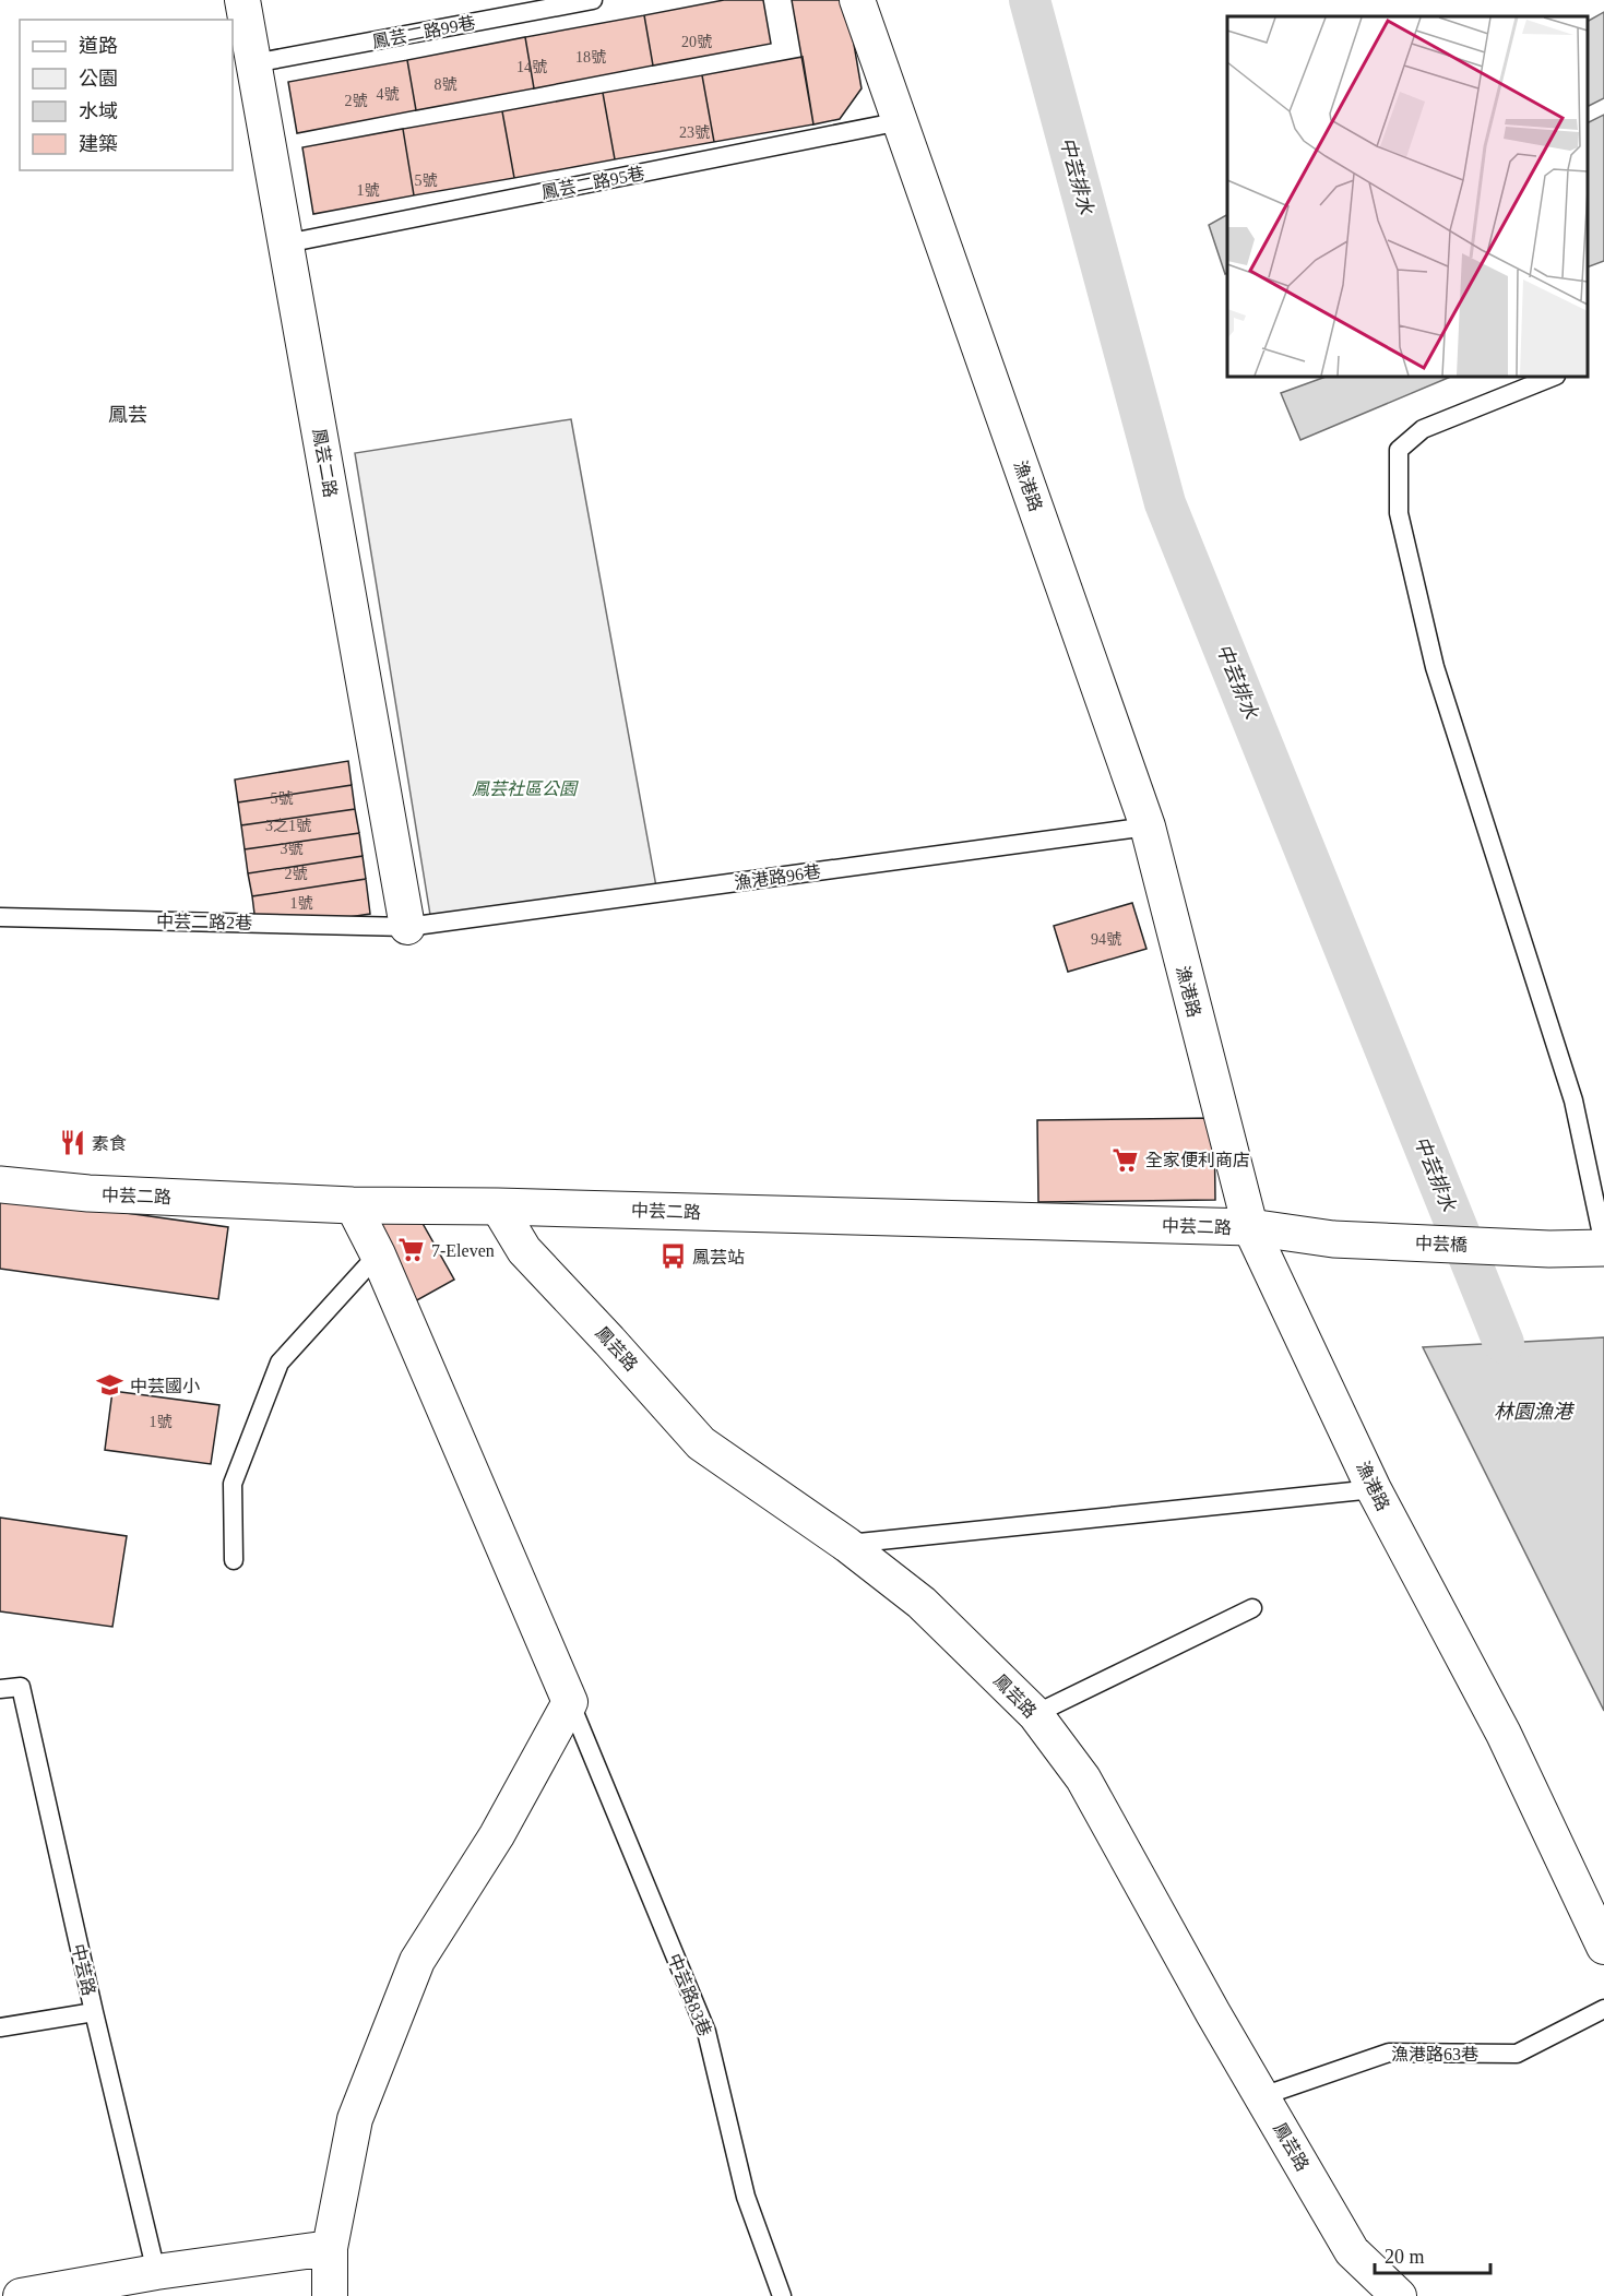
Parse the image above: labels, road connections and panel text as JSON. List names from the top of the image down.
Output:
{
  "streets": {
    "street": [
      "鳳芸二路",
      "漁港路",
      "中芸二路",
      "中芸橋",
      "鳳芸路"
    ],
    "lane": [
      "鳳芸二路99巷",
      "鳳芸二路95巷",
      "漁港路96巷",
      "中芸二路2巷",
      "中芸路",
      "中芸路83巷",
      "漁港路63巷"
    ]
  },
  "crossings": [
    ["鳳芸二路99巷", "鳳芸二路"],
    ["鳳芸二路95巷", "鳳芸二路"],
    ["鳳芸二路95巷", "漁港路"],
    ["鳳芸二路", "漁港路96巷"],
    ["鳳芸二路", "中芸二路2巷"],
    ["漁港路", "漁港路96巷"],
    ["漁港路", "中芸二路"],
    ["漁港路96巷", "中芸二路2巷"],
    ["中芸二路", "中芸橋"],
    ["中芸二路", "鳳芸路"],
    ["鳳芸路", "漁港路63巷"]
  ],
  "districts": ["鳳芸"],
  "water": ["中芸排水", "林園漁港"],
  "parks": ["鳳芸社區公園"],
  "places": {
    "restaurant": ["素食"],
    "supermarket": ["全家便利商店", "7-Eleven"],
    "bus stop": ["鳳芸站"],
    "school or university": ["中芸國小"]
  },
  "house_numbers": [
    "20號",
    "18號",
    "14號",
    "8號",
    "4號",
    "2號",
    "23號",
    "5號",
    "1號",
    "5號",
    "3之1號",
    "3號",
    "2號",
    "1號",
    "94號",
    "1號"
  ],
  "legend": [
    "道路",
    "公園",
    "水域",
    "建築"
  ],
  "scale_bar": "20 m"
}
